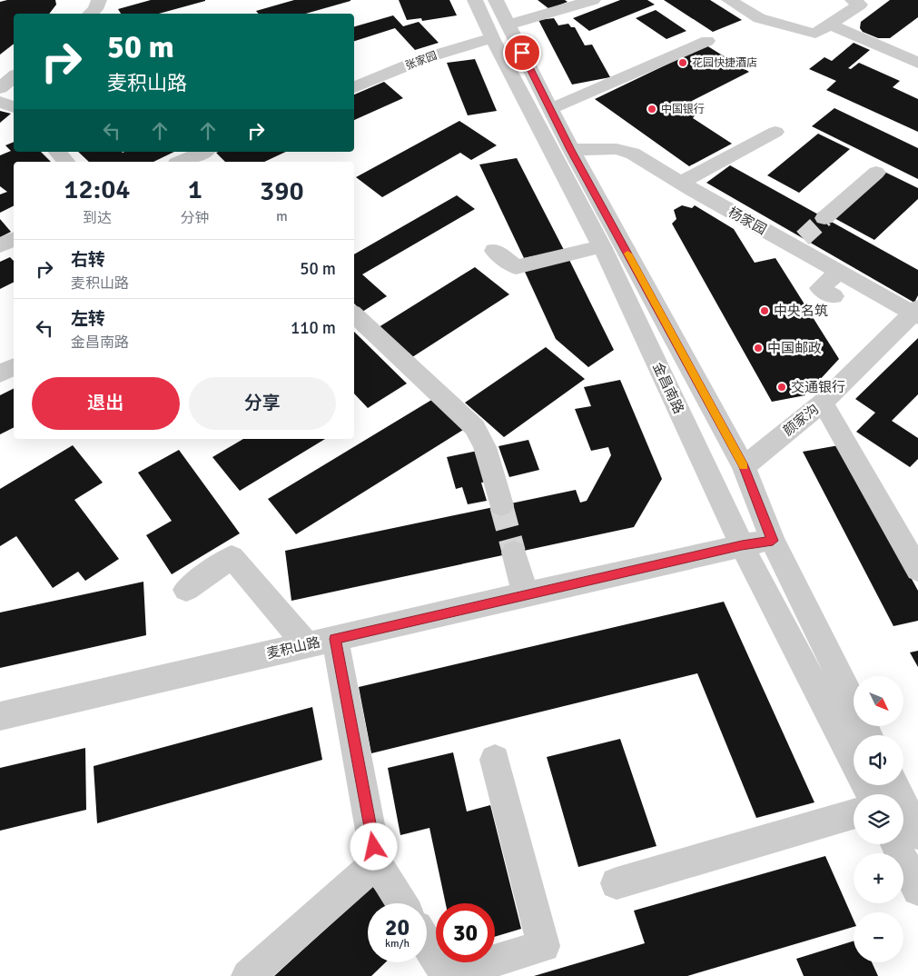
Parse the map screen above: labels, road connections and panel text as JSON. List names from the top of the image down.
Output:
{
  "streets": {
    "street": [
      "张家园",
      "杨家园",
      "金昌南路",
      "颜家沟",
      "麦积山路"
    ]
  },
  "crossings": [
    ["张家园", "金昌南路"],
    ["杨家园", "金昌南路"],
    ["杨家园", "颜家沟"],
    ["金昌南路", "颜家沟"],
    ["金昌南路", "麦积山路"]
  ],
  "places": [
    "花园快捷酒店",
    "中国银行",
    "中央名筑",
    "中国邮政",
    "交通银行"
  ],
  "north": "bottom right",
  "page": {
    "turn": ["50 m", "麦积山路"],
    "eta": [
      "12:04",
      "到达",
      "1",
      "分钟",
      "390",
      "m"
    ],
    "list": [
      {
        "name": "右转",
        "note": "麦积山路",
        "value": "50 m"
      },
      {
        "name": "左转",
        "note": "金昌南路",
        "value": "110 m"
      }
    ],
    "buttons": ["退出", "分享"],
    "map_buttons": ["+", "−"],
    "speed": "20 km/h",
    "limit": "30"
  }
}
